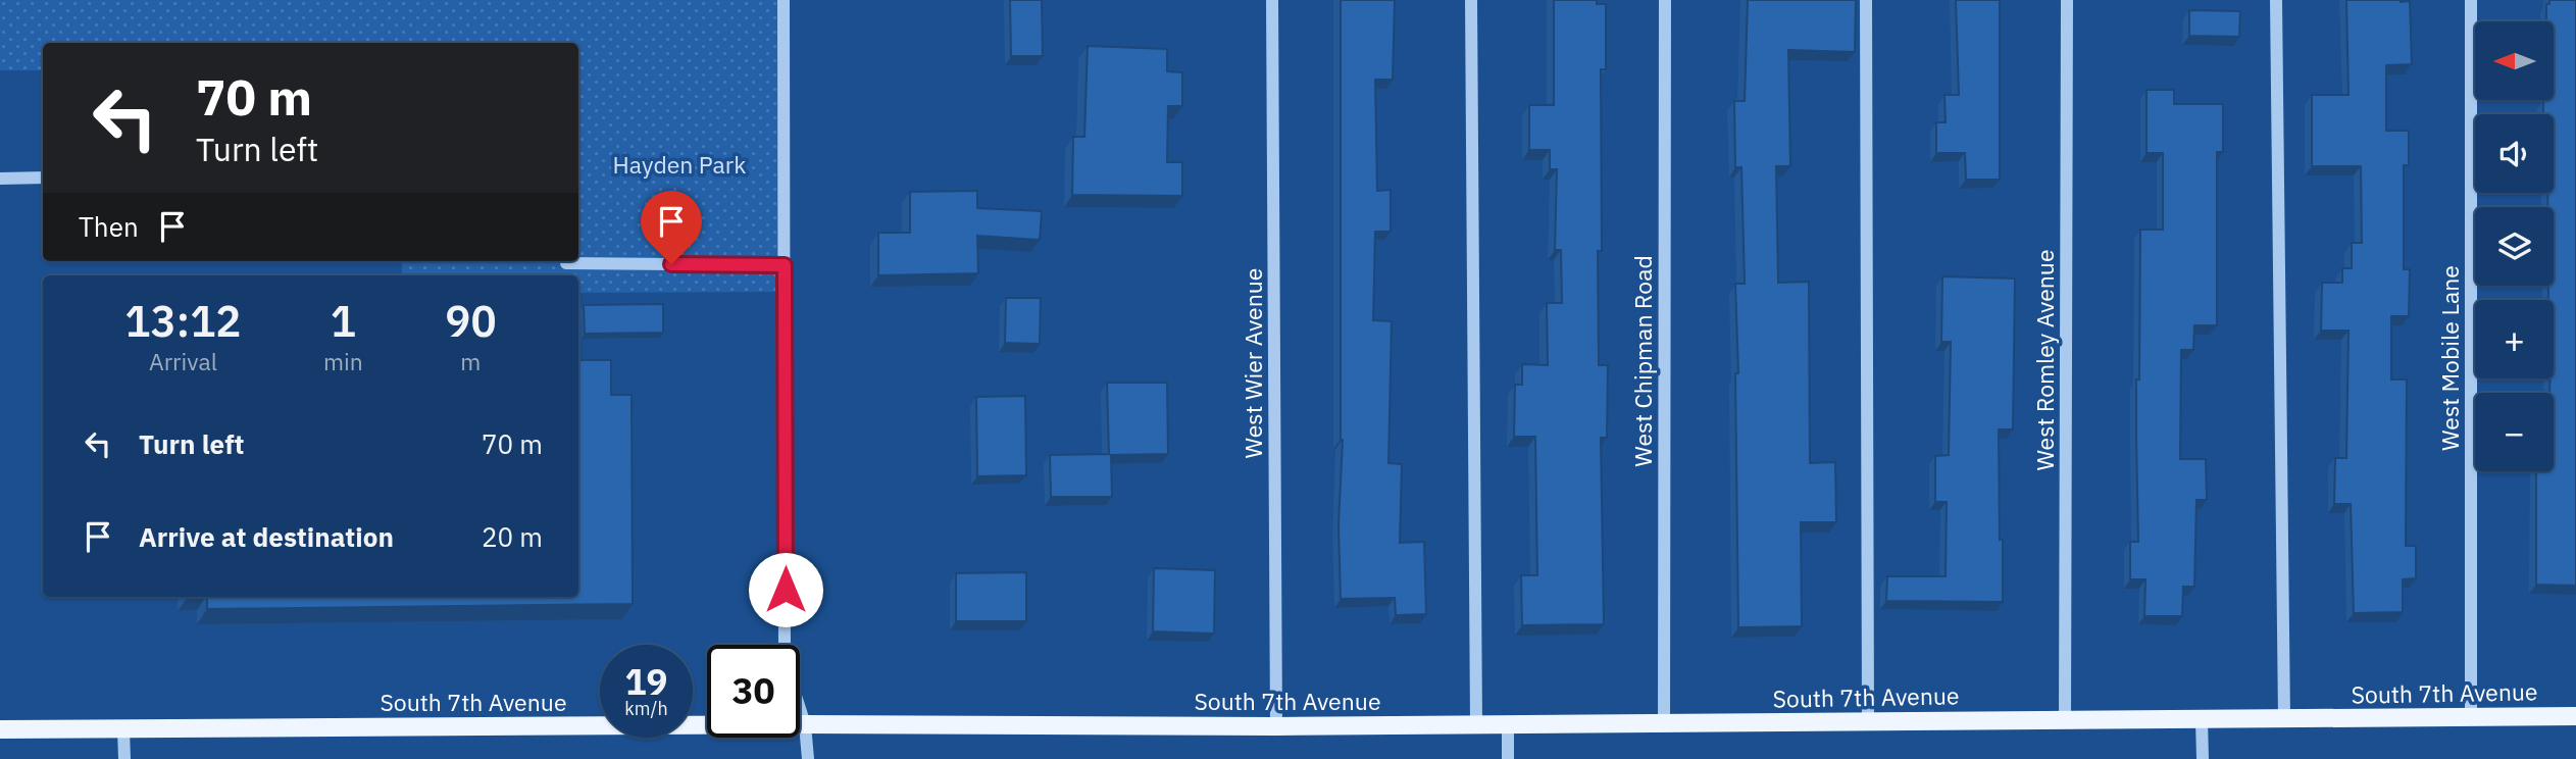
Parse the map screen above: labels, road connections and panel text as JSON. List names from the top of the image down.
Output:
{
  "streets": {
    "main road": ["South 7th Avenue"],
    "street": [
      "West Mobile Lane",
      "West Romley Avenue",
      "West Chipman Road",
      "West Wier Avenue"
    ]
  },
  "crossings": [
    ["West Mobile Lane", "South 7th Avenue"],
    ["West Romley Avenue", "South 7th Avenue"],
    ["West Chipman Road", "South 7th Avenue"],
    ["West Wier Avenue", "South 7th Avenue"]
  ],
  "parks": ["Hayden Park"],
  "north": "left",
  "page": {
    "map_buttons": ["+", "−"],
    "turn": ["70 m", "Turn left"],
    "then": "Then",
    "eta": [
      "13:12",
      "Arrival",
      "1",
      "min",
      "90",
      "m"
    ],
    "list": [
      {
        "name": "Turn left",
        "value": "70 m"
      },
      {
        "name": "Arrive at destination",
        "value": "20 m"
      }
    ],
    "speed": "19 km/h",
    "limit": "30"
  }
}
